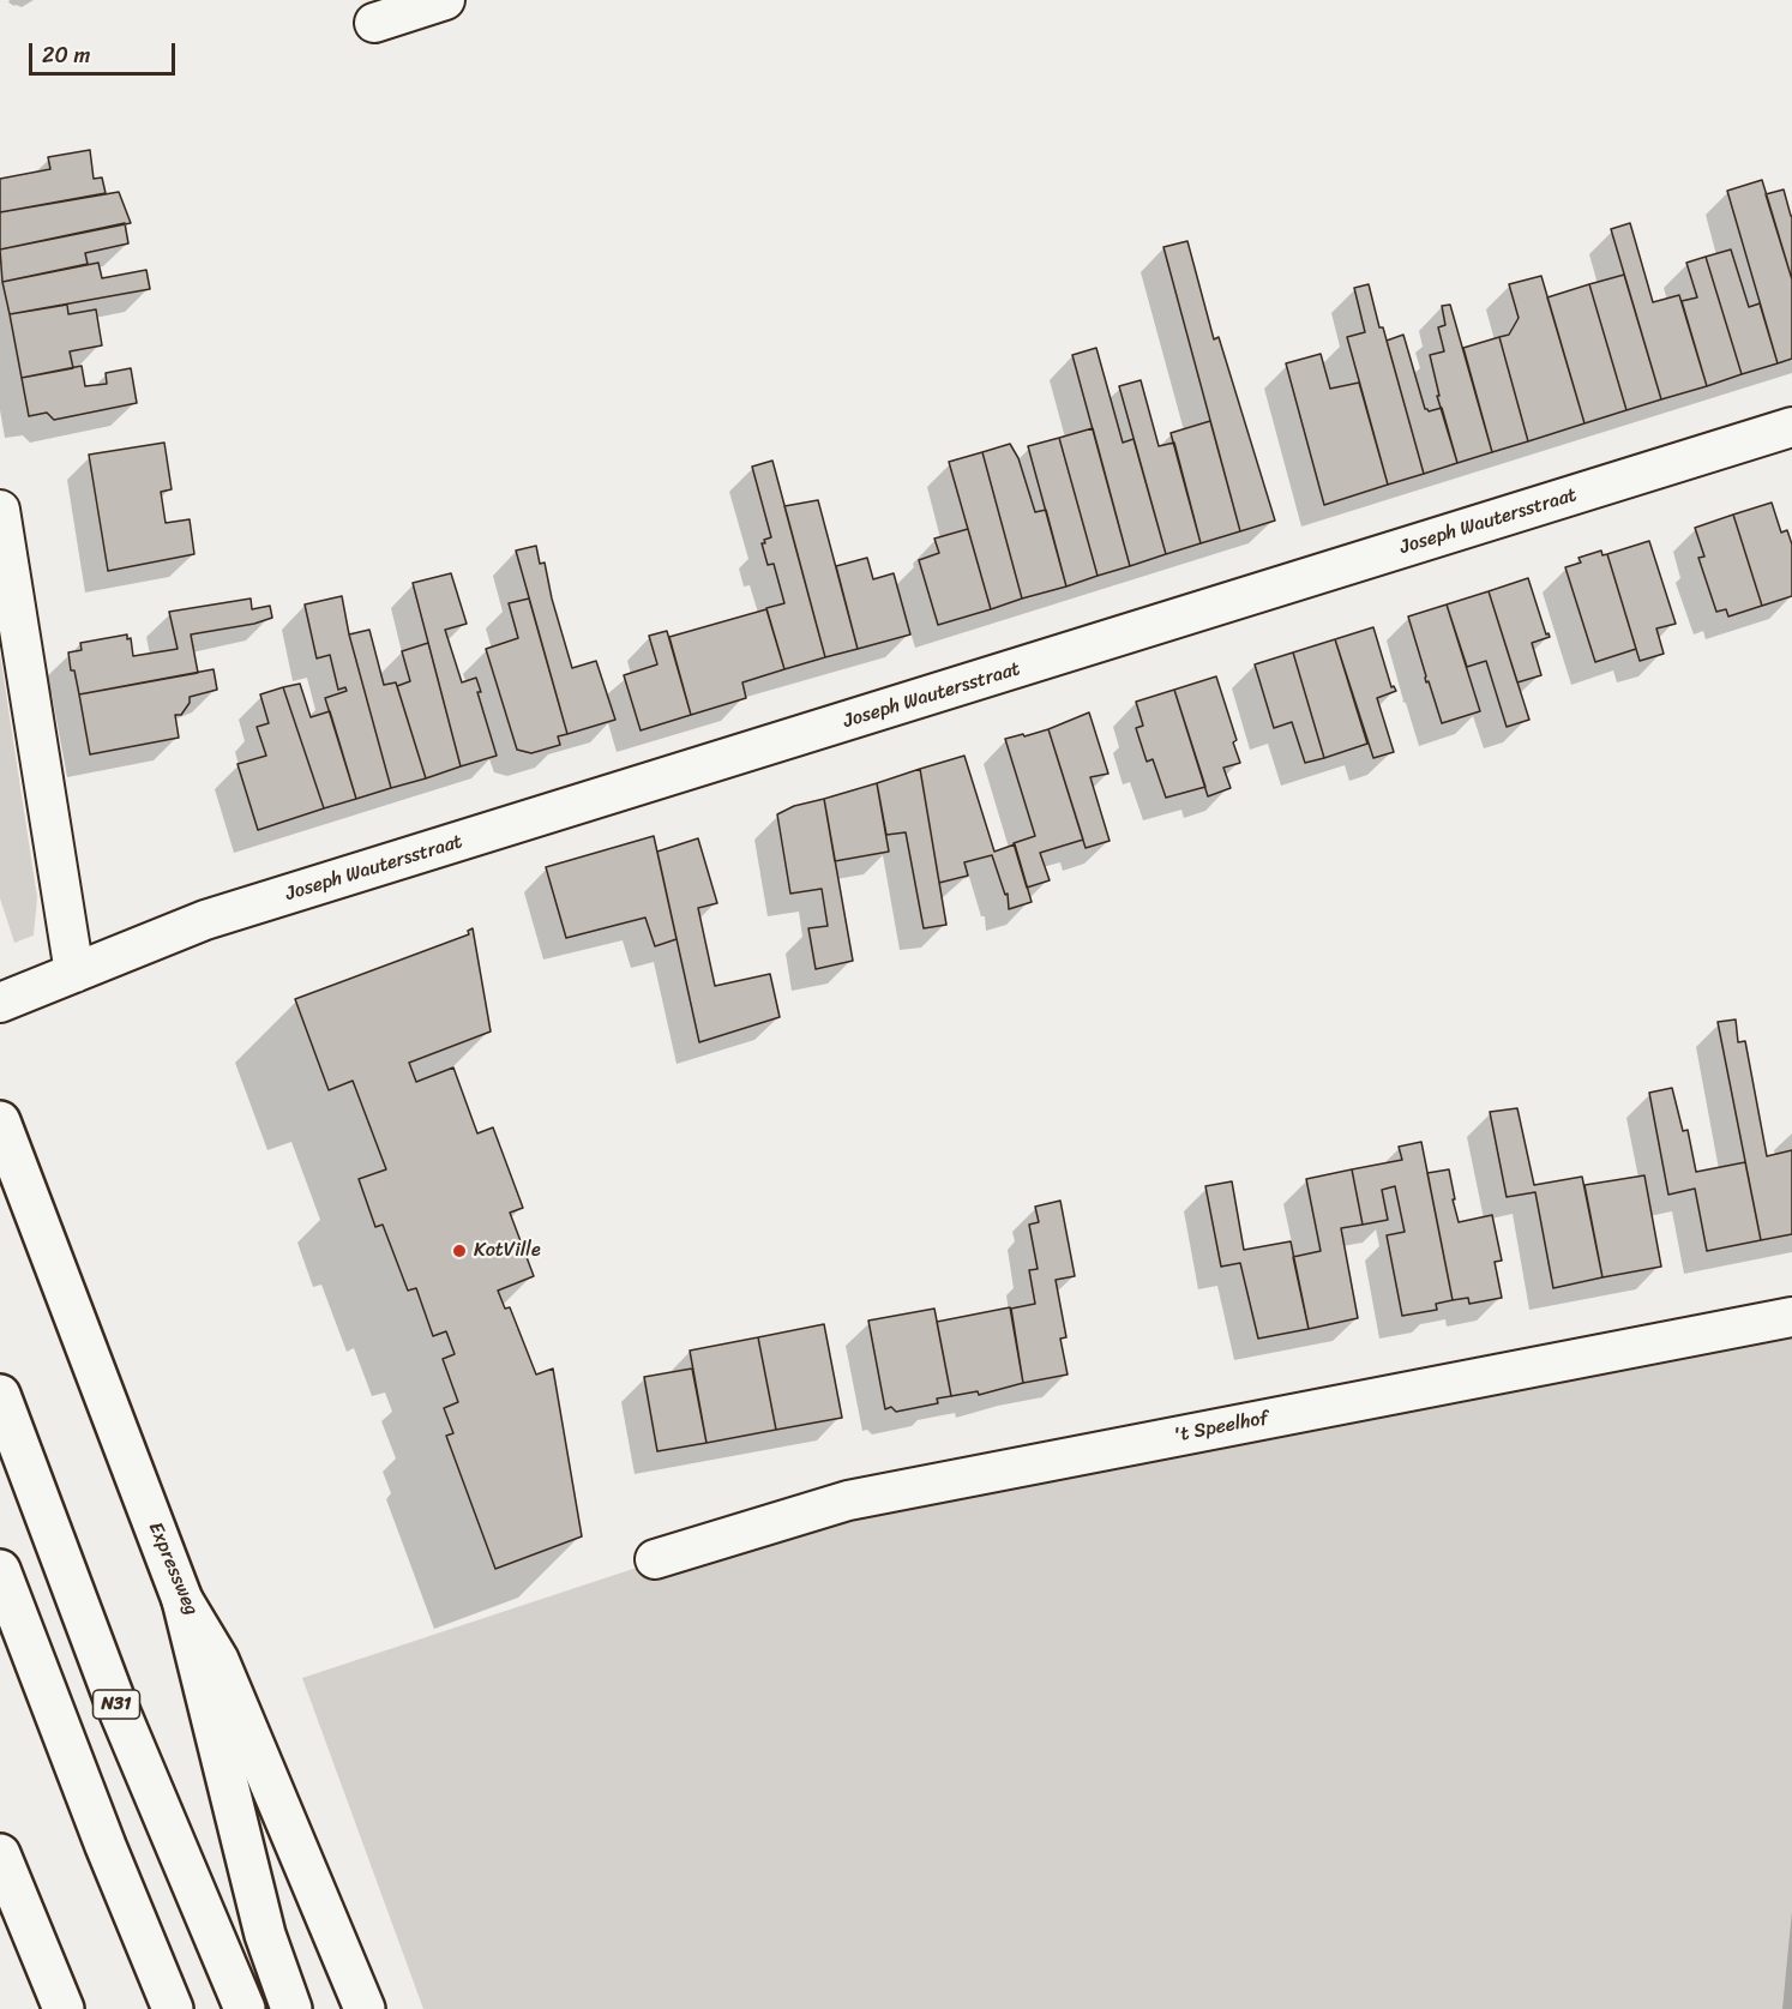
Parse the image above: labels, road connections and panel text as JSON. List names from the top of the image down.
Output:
{
  "streets": {
    "main road": ["Expressweg", "N31"],
    "street": ["Joseph Wautersstraat", "'t Speelhof"]
  },
  "places": ["KotVille"],
  "scale_bar": "20 m"
}
